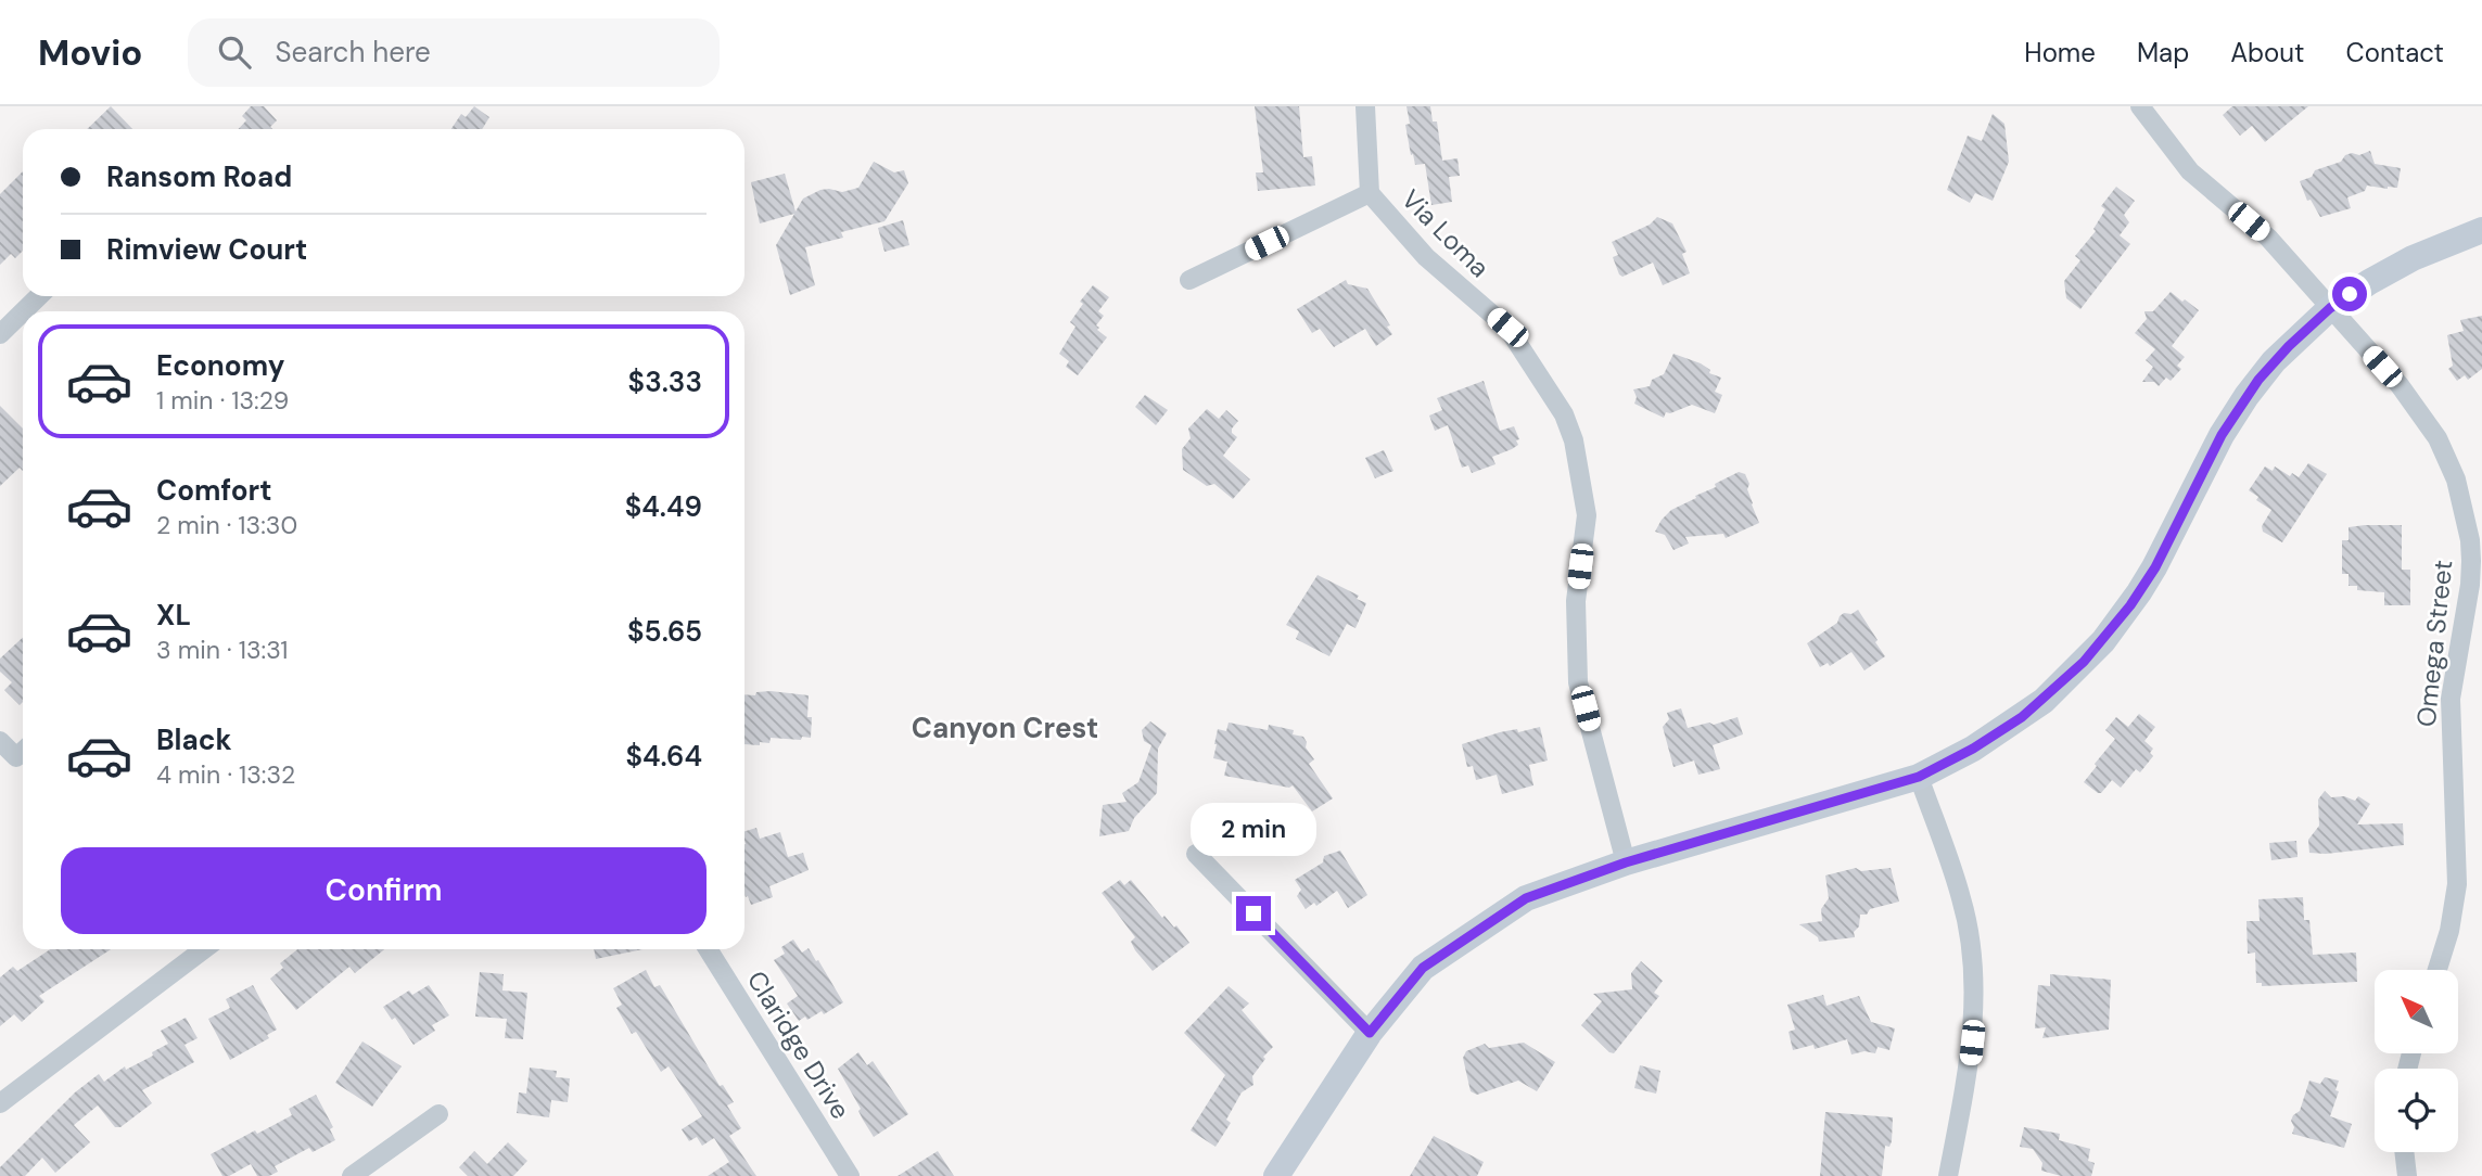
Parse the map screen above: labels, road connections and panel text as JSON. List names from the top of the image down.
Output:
{
  "streets": {
    "street": ["Via Loma", "Omega Street", "Claridge Drive"]
  },
  "districts": ["Canyon Crest"],
  "north": "top left",
  "page": {
    "header": "Movio",
    "search": "Search here",
    "nav": [
      "Home",
      "Map",
      "About",
      "Contact"
    ],
    "banner": ["Ransom Road", "Rimview Court"],
    "list": [
      {
        "name": "Economy",
        "note": "1 min · 13:29",
        "value": "$3.33"
      },
      {
        "name": "Comfort",
        "note": "2 min · 13:30",
        "value": "$4.49"
      },
      {
        "name": "XL",
        "note": "3 min · 13:31",
        "value": "$5.65"
      },
      {
        "name": "Black",
        "note": "4 min · 13:32",
        "value": "$4.64"
      }
    ],
    "bubble": "2 min",
    "buttons": "Confirm"
  }
}
